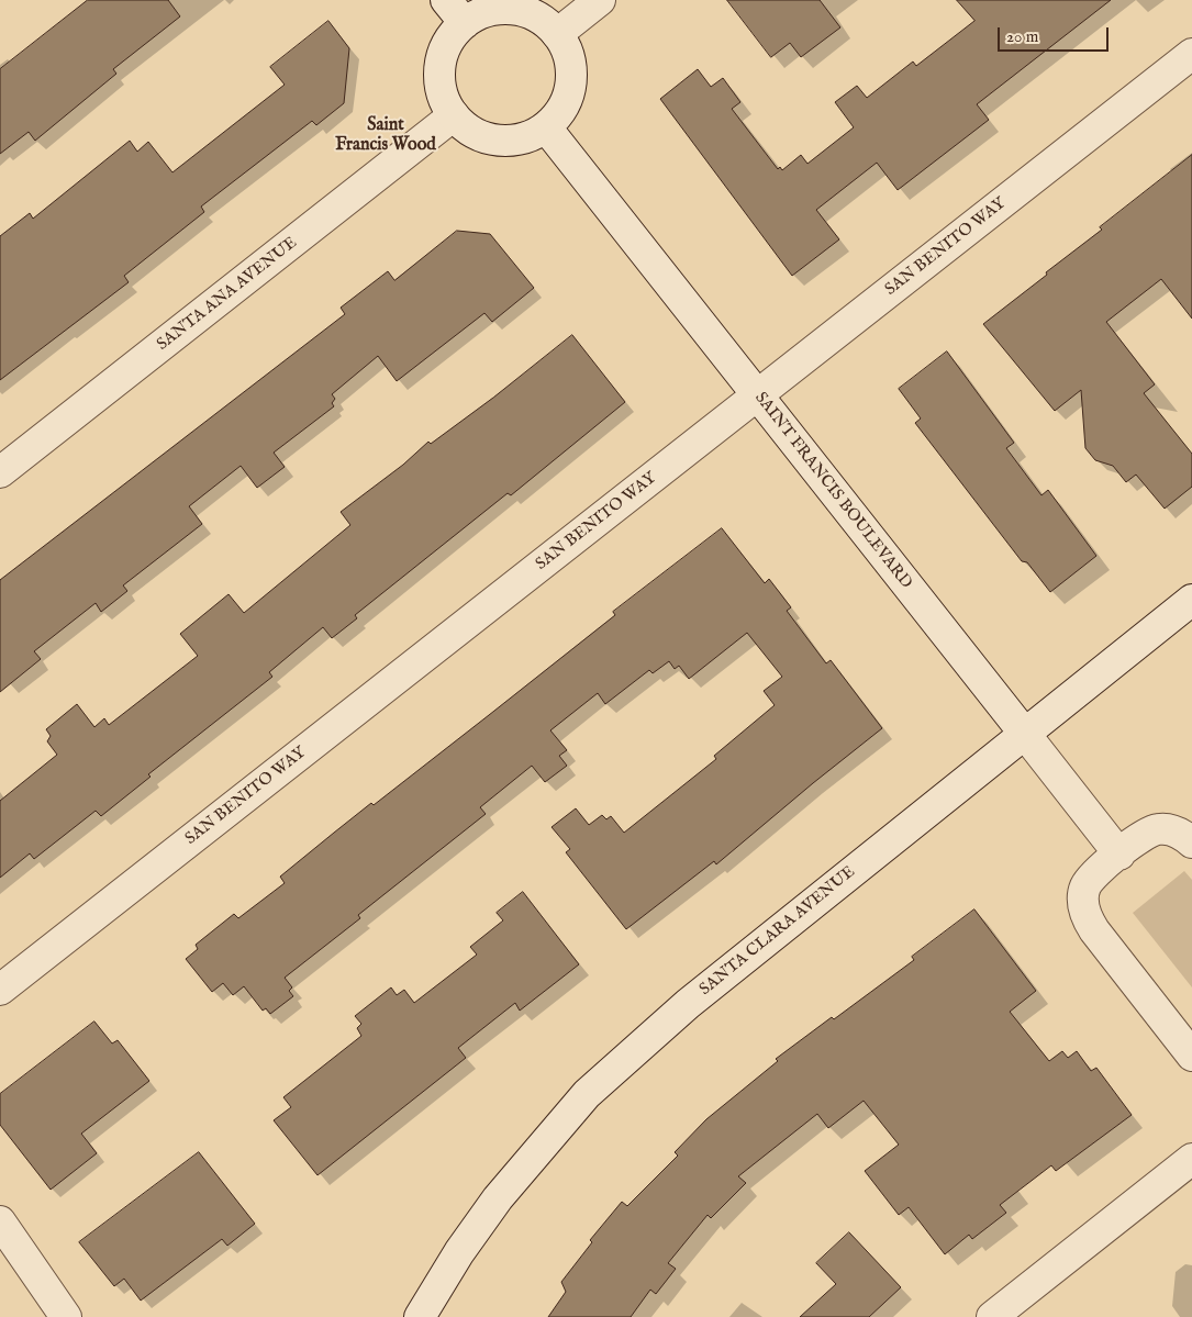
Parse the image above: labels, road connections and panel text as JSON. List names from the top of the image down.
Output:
{
  "streets": {
    "street": [
      "SAN BENITO WAY",
      "SANTA ANA AVENUE",
      "SAINT FRANCIS BOULEVARD",
      "SANTA CLARA AVENUE"
    ]
  },
  "crossings": [
    ["SAN BENITO WAY", "SAINT FRANCIS BOULEVARD"],
    ["SANTA ANA AVENUE", "SAINT FRANCIS BOULEVARD"],
    ["SAINT FRANCIS BOULEVARD", "SANTA CLARA AVENUE"]
  ],
  "districts": ["Saint Francis Wood"],
  "scale_bar": "20 m"
}
